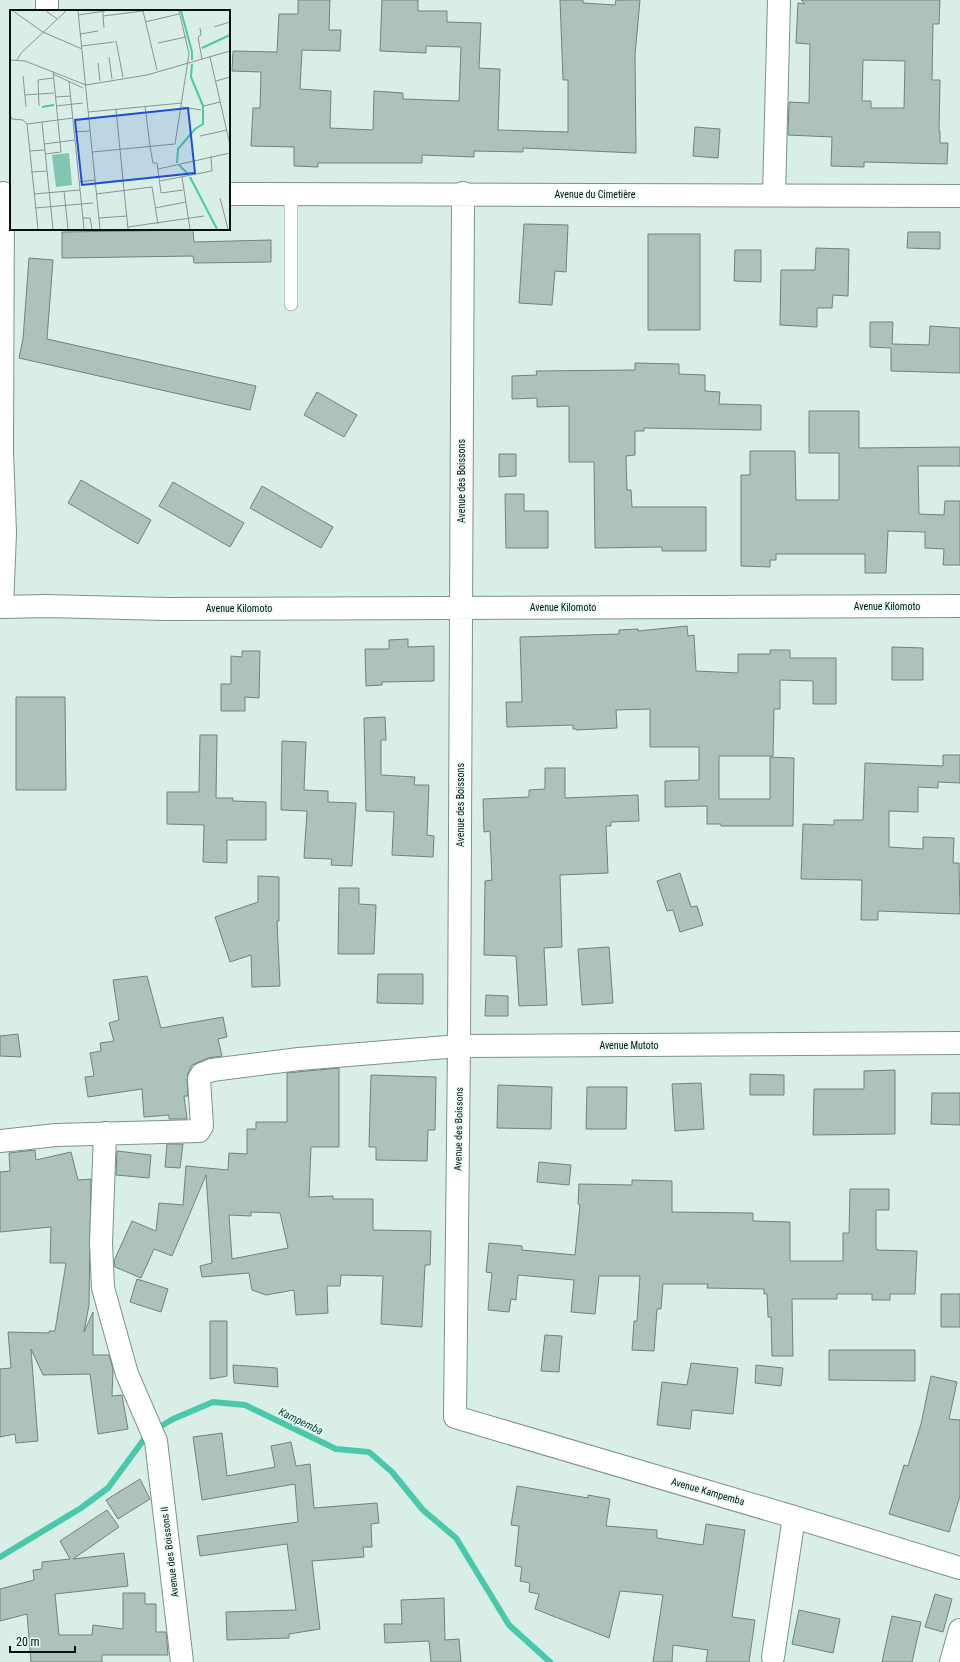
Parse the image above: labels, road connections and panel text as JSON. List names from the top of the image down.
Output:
{
  "streets": {
    "street": [
      "Avenue du Cimetière",
      "Avenue des Boissons",
      "Avenue Kilomoto",
      "Avenue Mutoto",
      "Avenue Kampemba",
      "Avenue des Boissons II"
    ]
  },
  "crossings": [
    ["Avenue du Cimetière", "Avenue des Boissons"],
    ["Avenue des Boissons", "Avenue Kilomoto"],
    ["Avenue des Boissons", "Avenue Mutoto"],
    ["Avenue des Boissons", "Avenue Kampemba"],
    ["Avenue Mutoto", "Avenue des Boissons II"]
  ],
  "water": ["Kampemba"],
  "scale_bar": "20 m"
}
